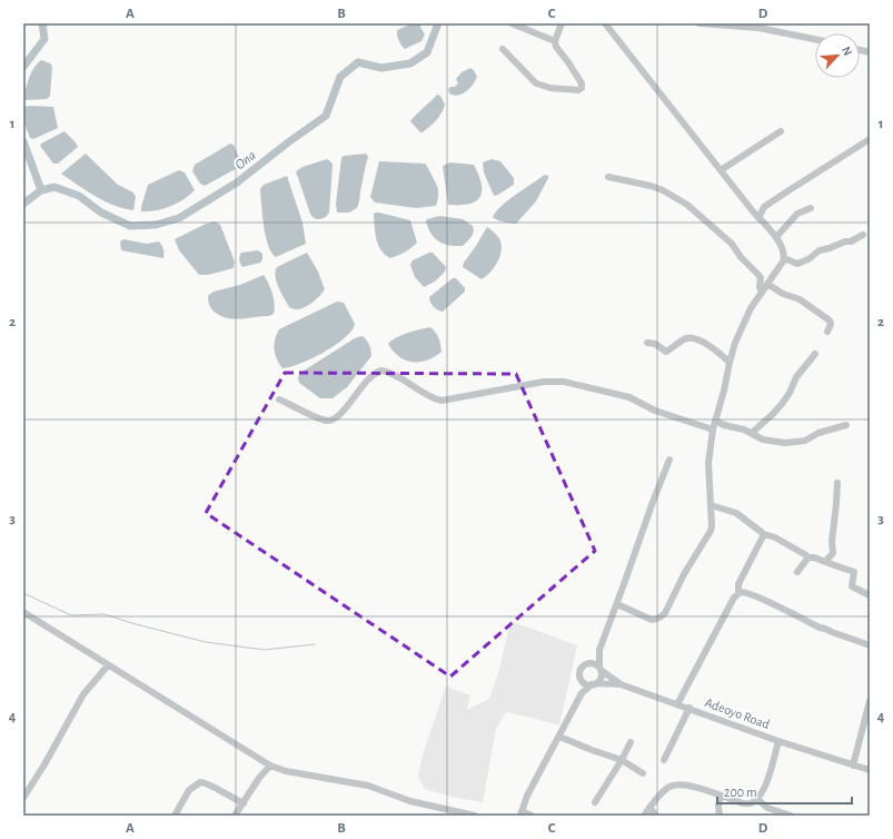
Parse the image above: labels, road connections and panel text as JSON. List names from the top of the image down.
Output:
{
  "streets": {
    "street": ["Adeoyo Road"]
  },
  "water": ["Ona"],
  "scale_bar": "200 m",
  "north": "top right",
  "grid": {
    "columns": [
      "A",
      "B",
      "C",
      "D"
    ],
    "rows": [
      "1",
      "2",
      "3",
      "4"
    ]
  }
}
